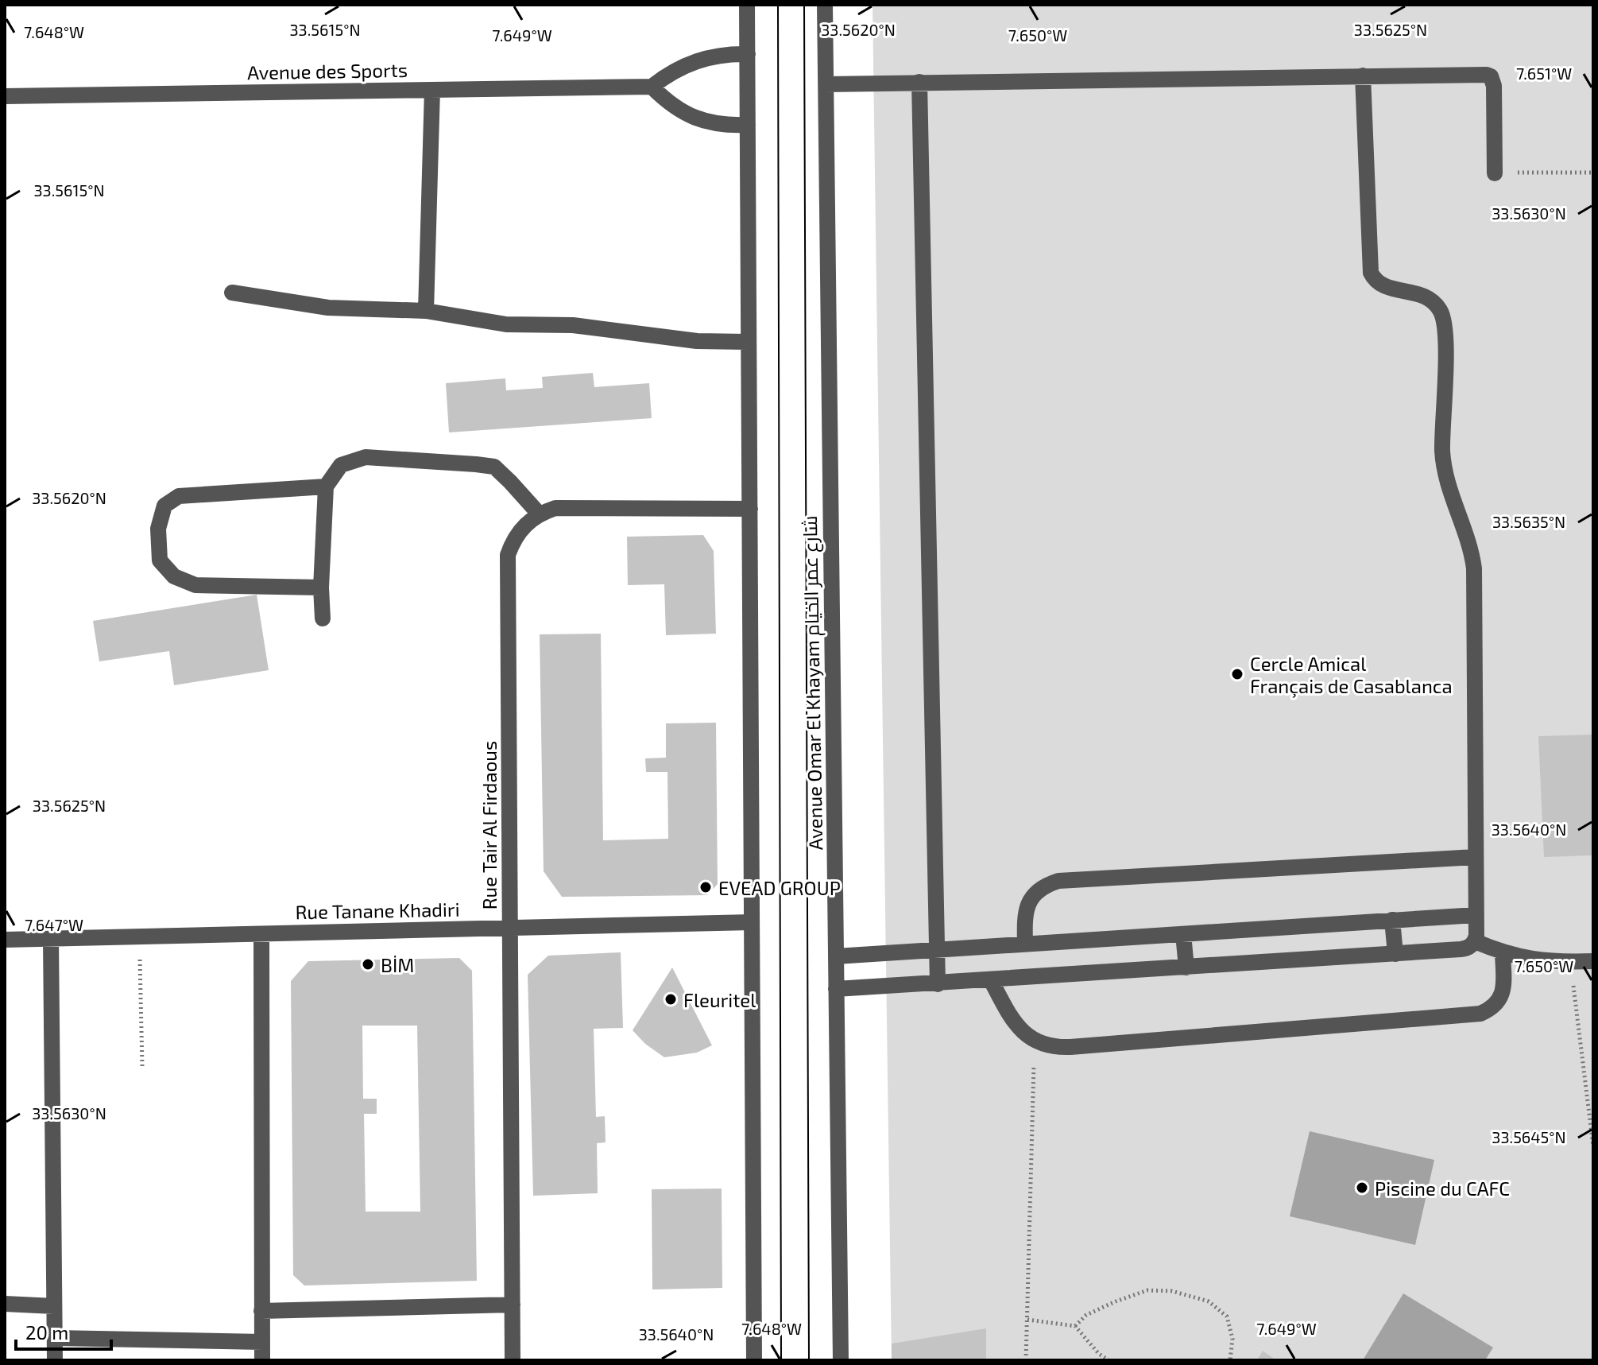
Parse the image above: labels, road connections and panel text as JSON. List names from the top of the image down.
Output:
{
  "streets": {
    "street": [
      "Avenue des Sports",
      "Avenue Omar El Khayam شارع عمر الخيام",
      "Rue Tair Al Firdaous",
      "Rue Tanane Khadiri"
    ]
  },
  "crossings": [
    ["Rue Tair Al Firdaous", "Rue Tanane Khadiri"]
  ],
  "places": [
    "Cercle Amical Français de Casablanca",
    "EVEAD GROUP",
    "BİM",
    "Fleuritel",
    "Piscine du CAFC"
  ],
  "scale_bar": "20 m",
  "coordinates": [
    "33.5615°N",
    "33.5620°N",
    "33.5625°N",
    "7.648°W",
    "7.649°W",
    "7.650°W",
    "7.651°W",
    "33.5630°N",
    "33.5635°N",
    "33.5640°N",
    "7.647°W",
    "33.5645°N"
  ]
}
